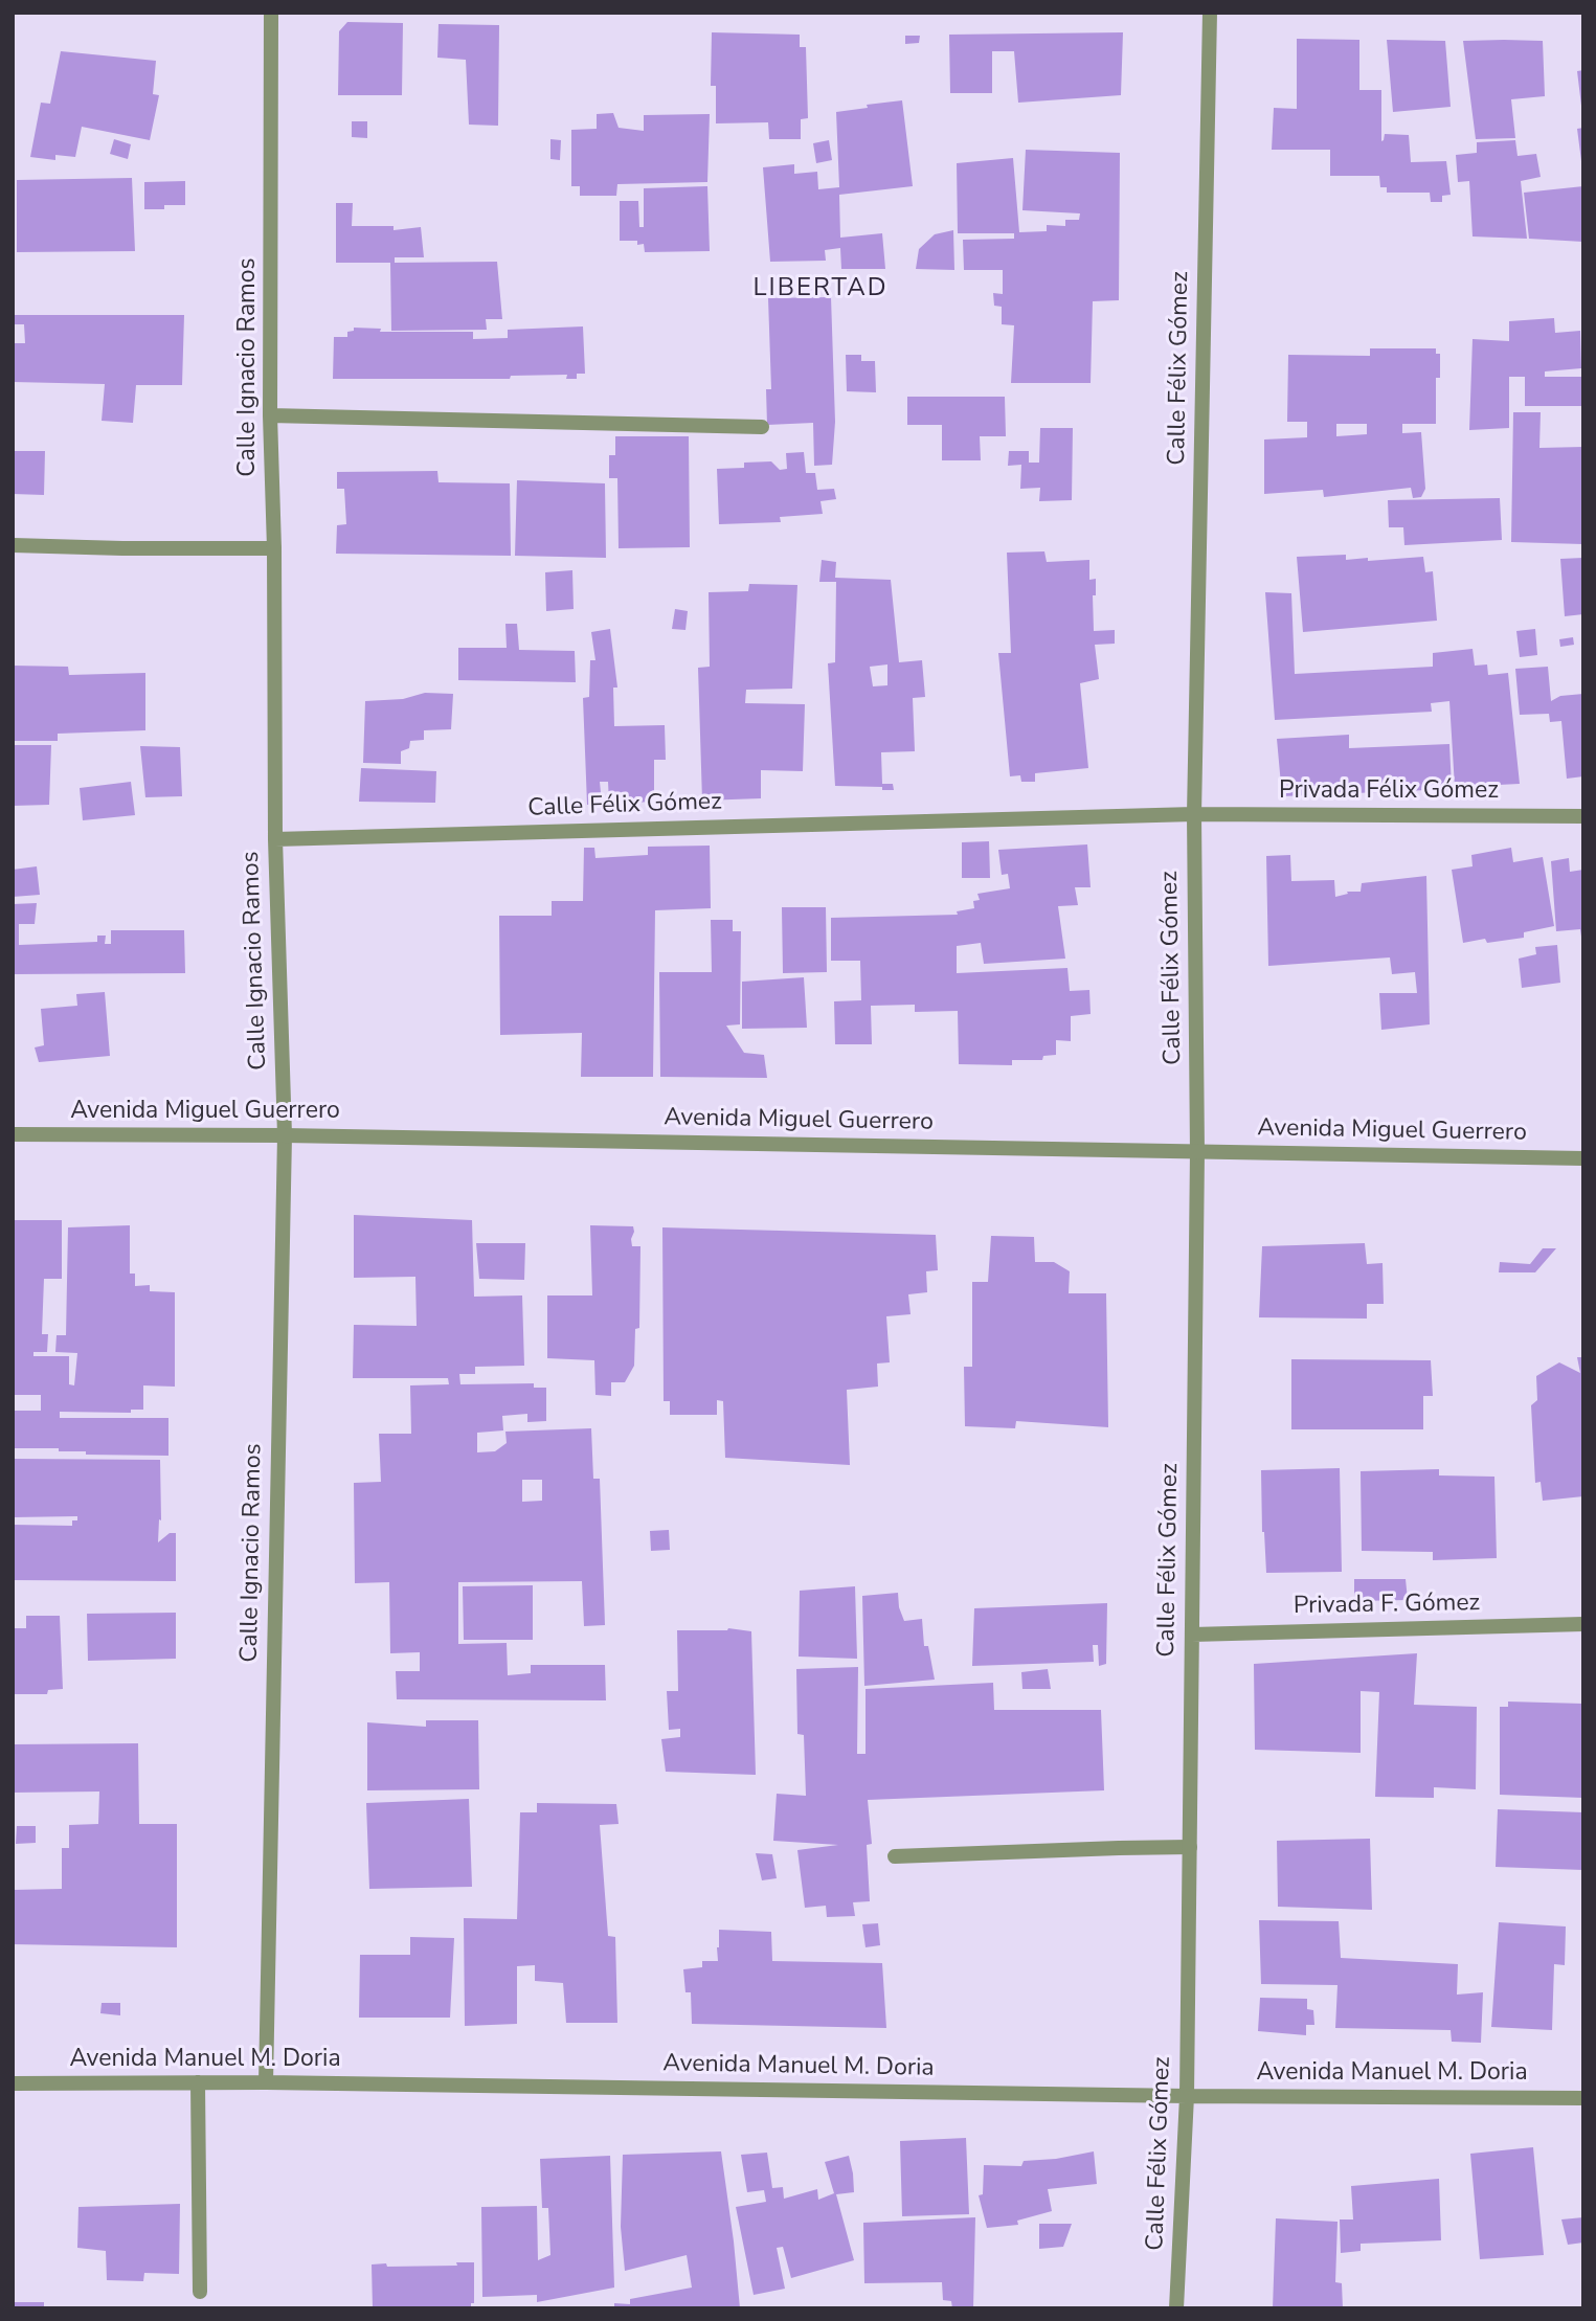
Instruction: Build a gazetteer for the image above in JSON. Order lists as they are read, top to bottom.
{
  "streets": {
    "street": [
      "Calle Ignacio Ramos",
      "Calle Félix Gómez",
      "Privada Félix Gómez",
      "Avenida Miguel Guerrero",
      "Privada F. Gómez",
      "Avenida Manuel M. Doria"
    ]
  },
  "crossings": [
    ["Calle Ignacio Ramos", "Calle Félix Gómez"],
    ["Calle Ignacio Ramos", "Avenida Miguel Guerrero"],
    ["Calle Ignacio Ramos", "Avenida Manuel M. Doria"],
    ["Calle Félix Gómez", "Privada Félix Gómez"],
    ["Calle Félix Gómez", "Avenida Miguel Guerrero"],
    ["Calle Félix Gómez", "Privada F. Gómez"],
    ["Calle Félix Gómez", "Avenida Manuel M. Doria"]
  ],
  "districts": ["LIBERTAD"]
}
